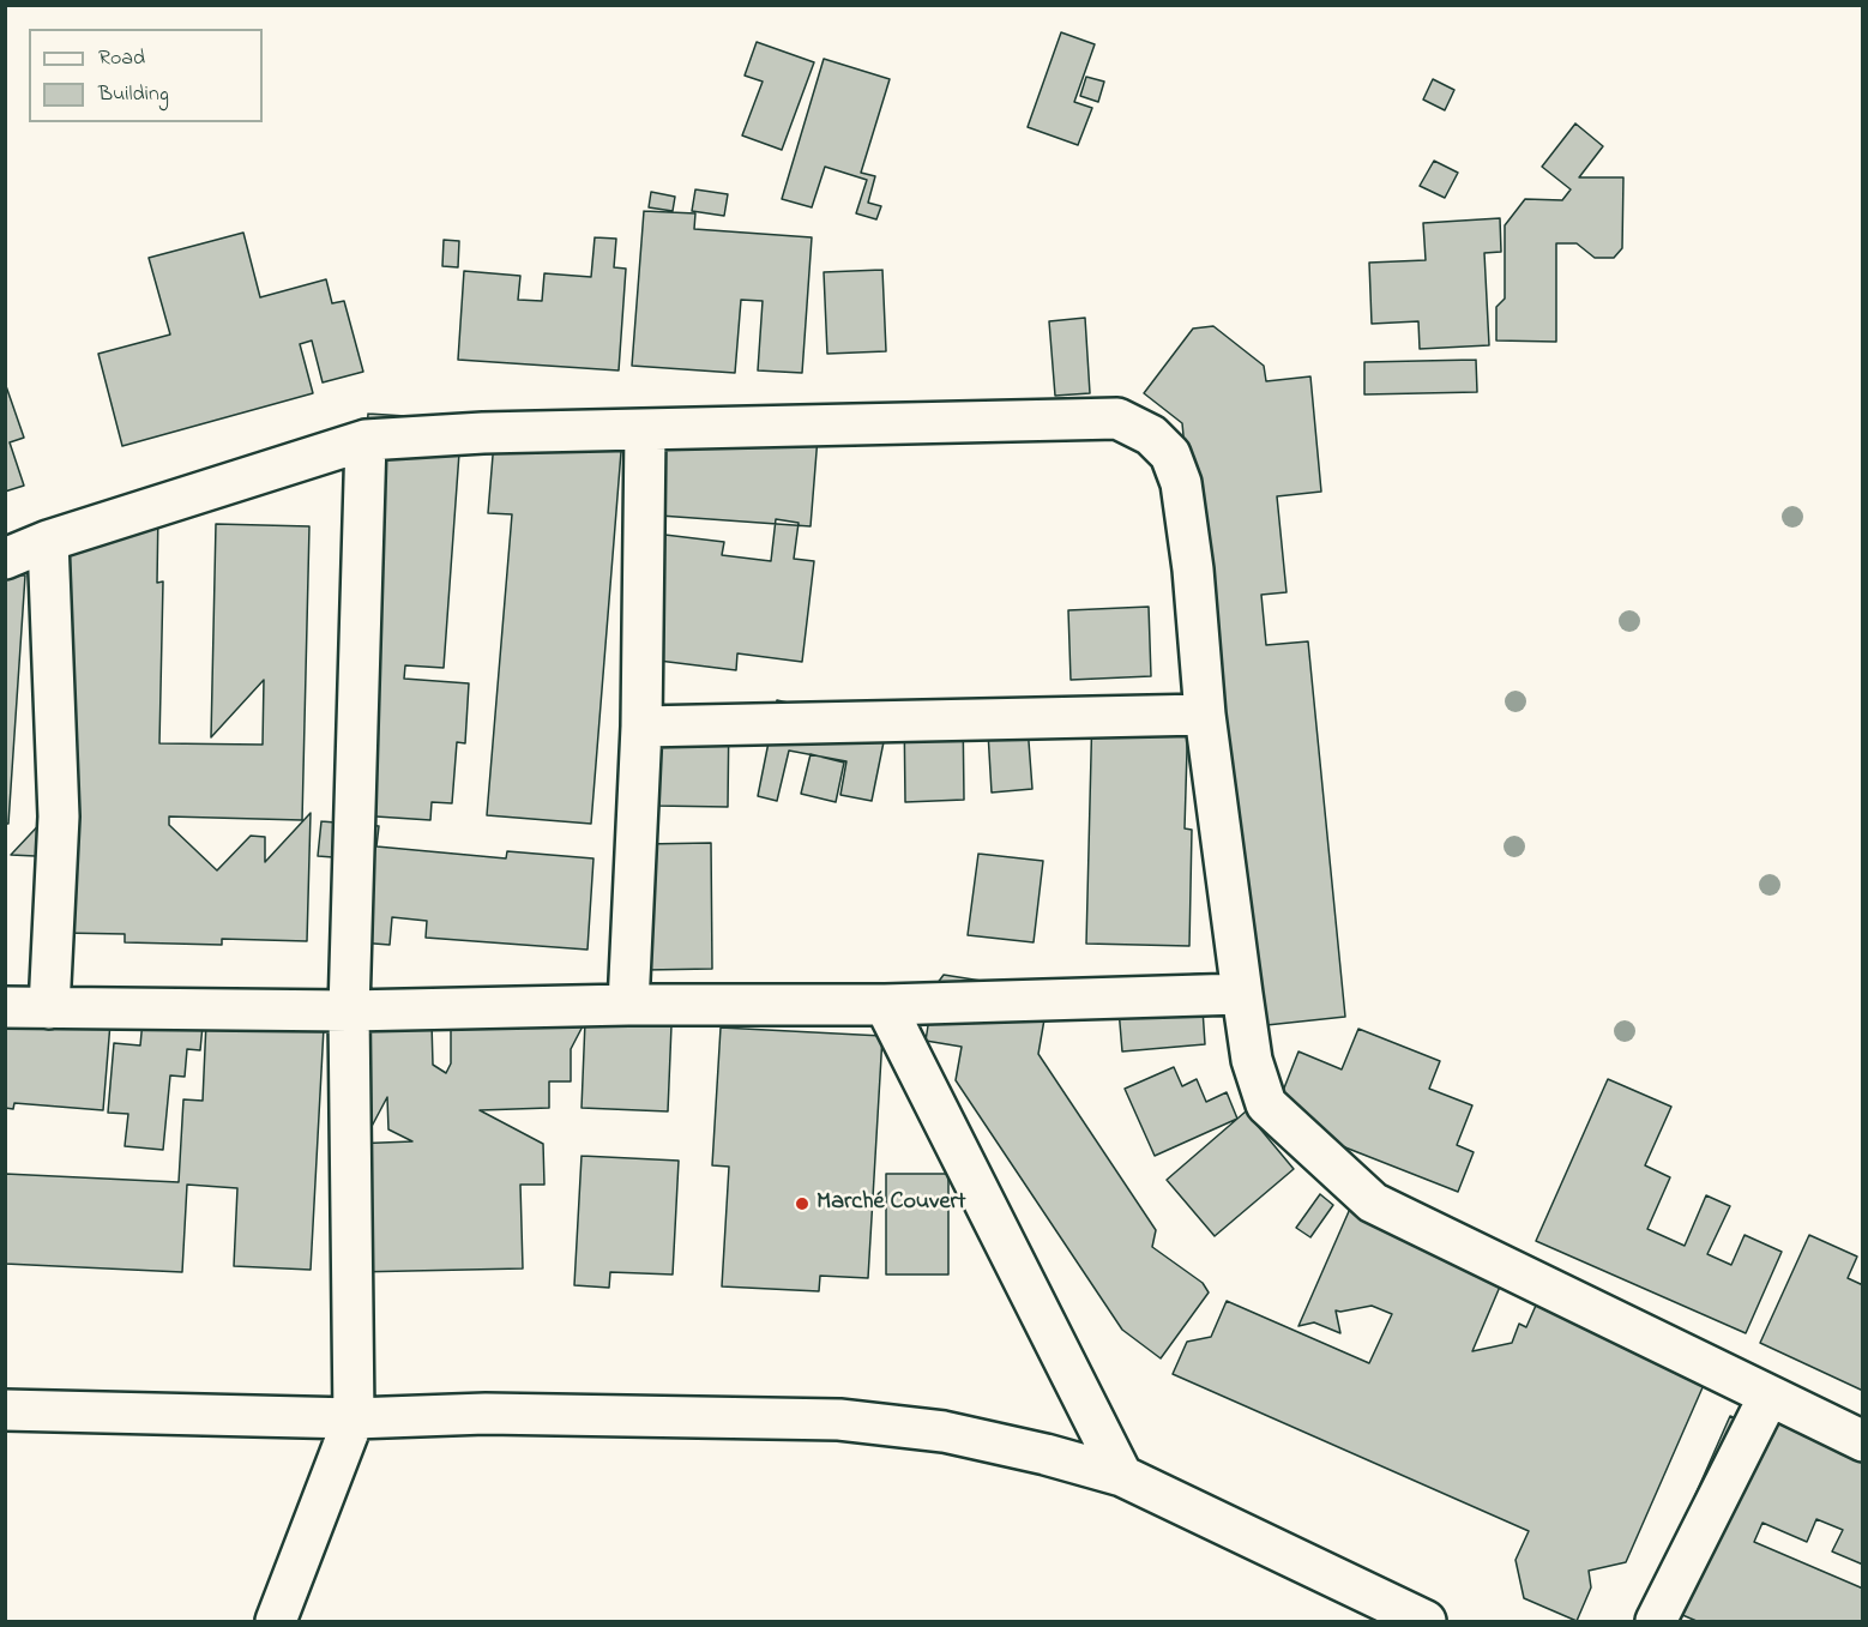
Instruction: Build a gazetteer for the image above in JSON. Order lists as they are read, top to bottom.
{
  "places": ["Marché Couvert"],
  "legend": ["Road", "Building"]
}
